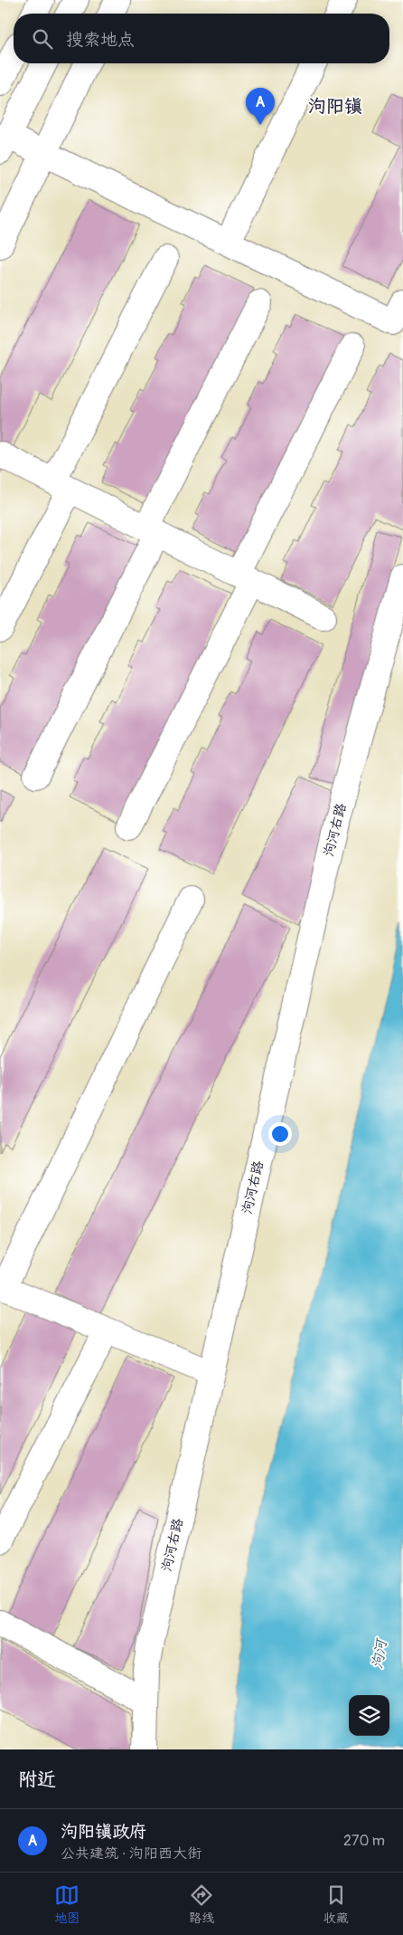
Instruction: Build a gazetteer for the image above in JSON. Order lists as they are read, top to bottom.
{
  "streets": {
    "main road": ["泃河右路"]
  },
  "districts": ["泃阳镇"],
  "water": ["泃河"],
  "page": {
    "search": "搜索地点",
    "pins": "A",
    "heading": "附近",
    "list": [
      {
        "mark": "A",
        "name": "泃阳镇政府",
        "note": "公共建筑 · 泃阳西大街",
        "value": "270 m"
      }
    ],
    "nav": ["地图", "路线", "收藏"]
  }
}
